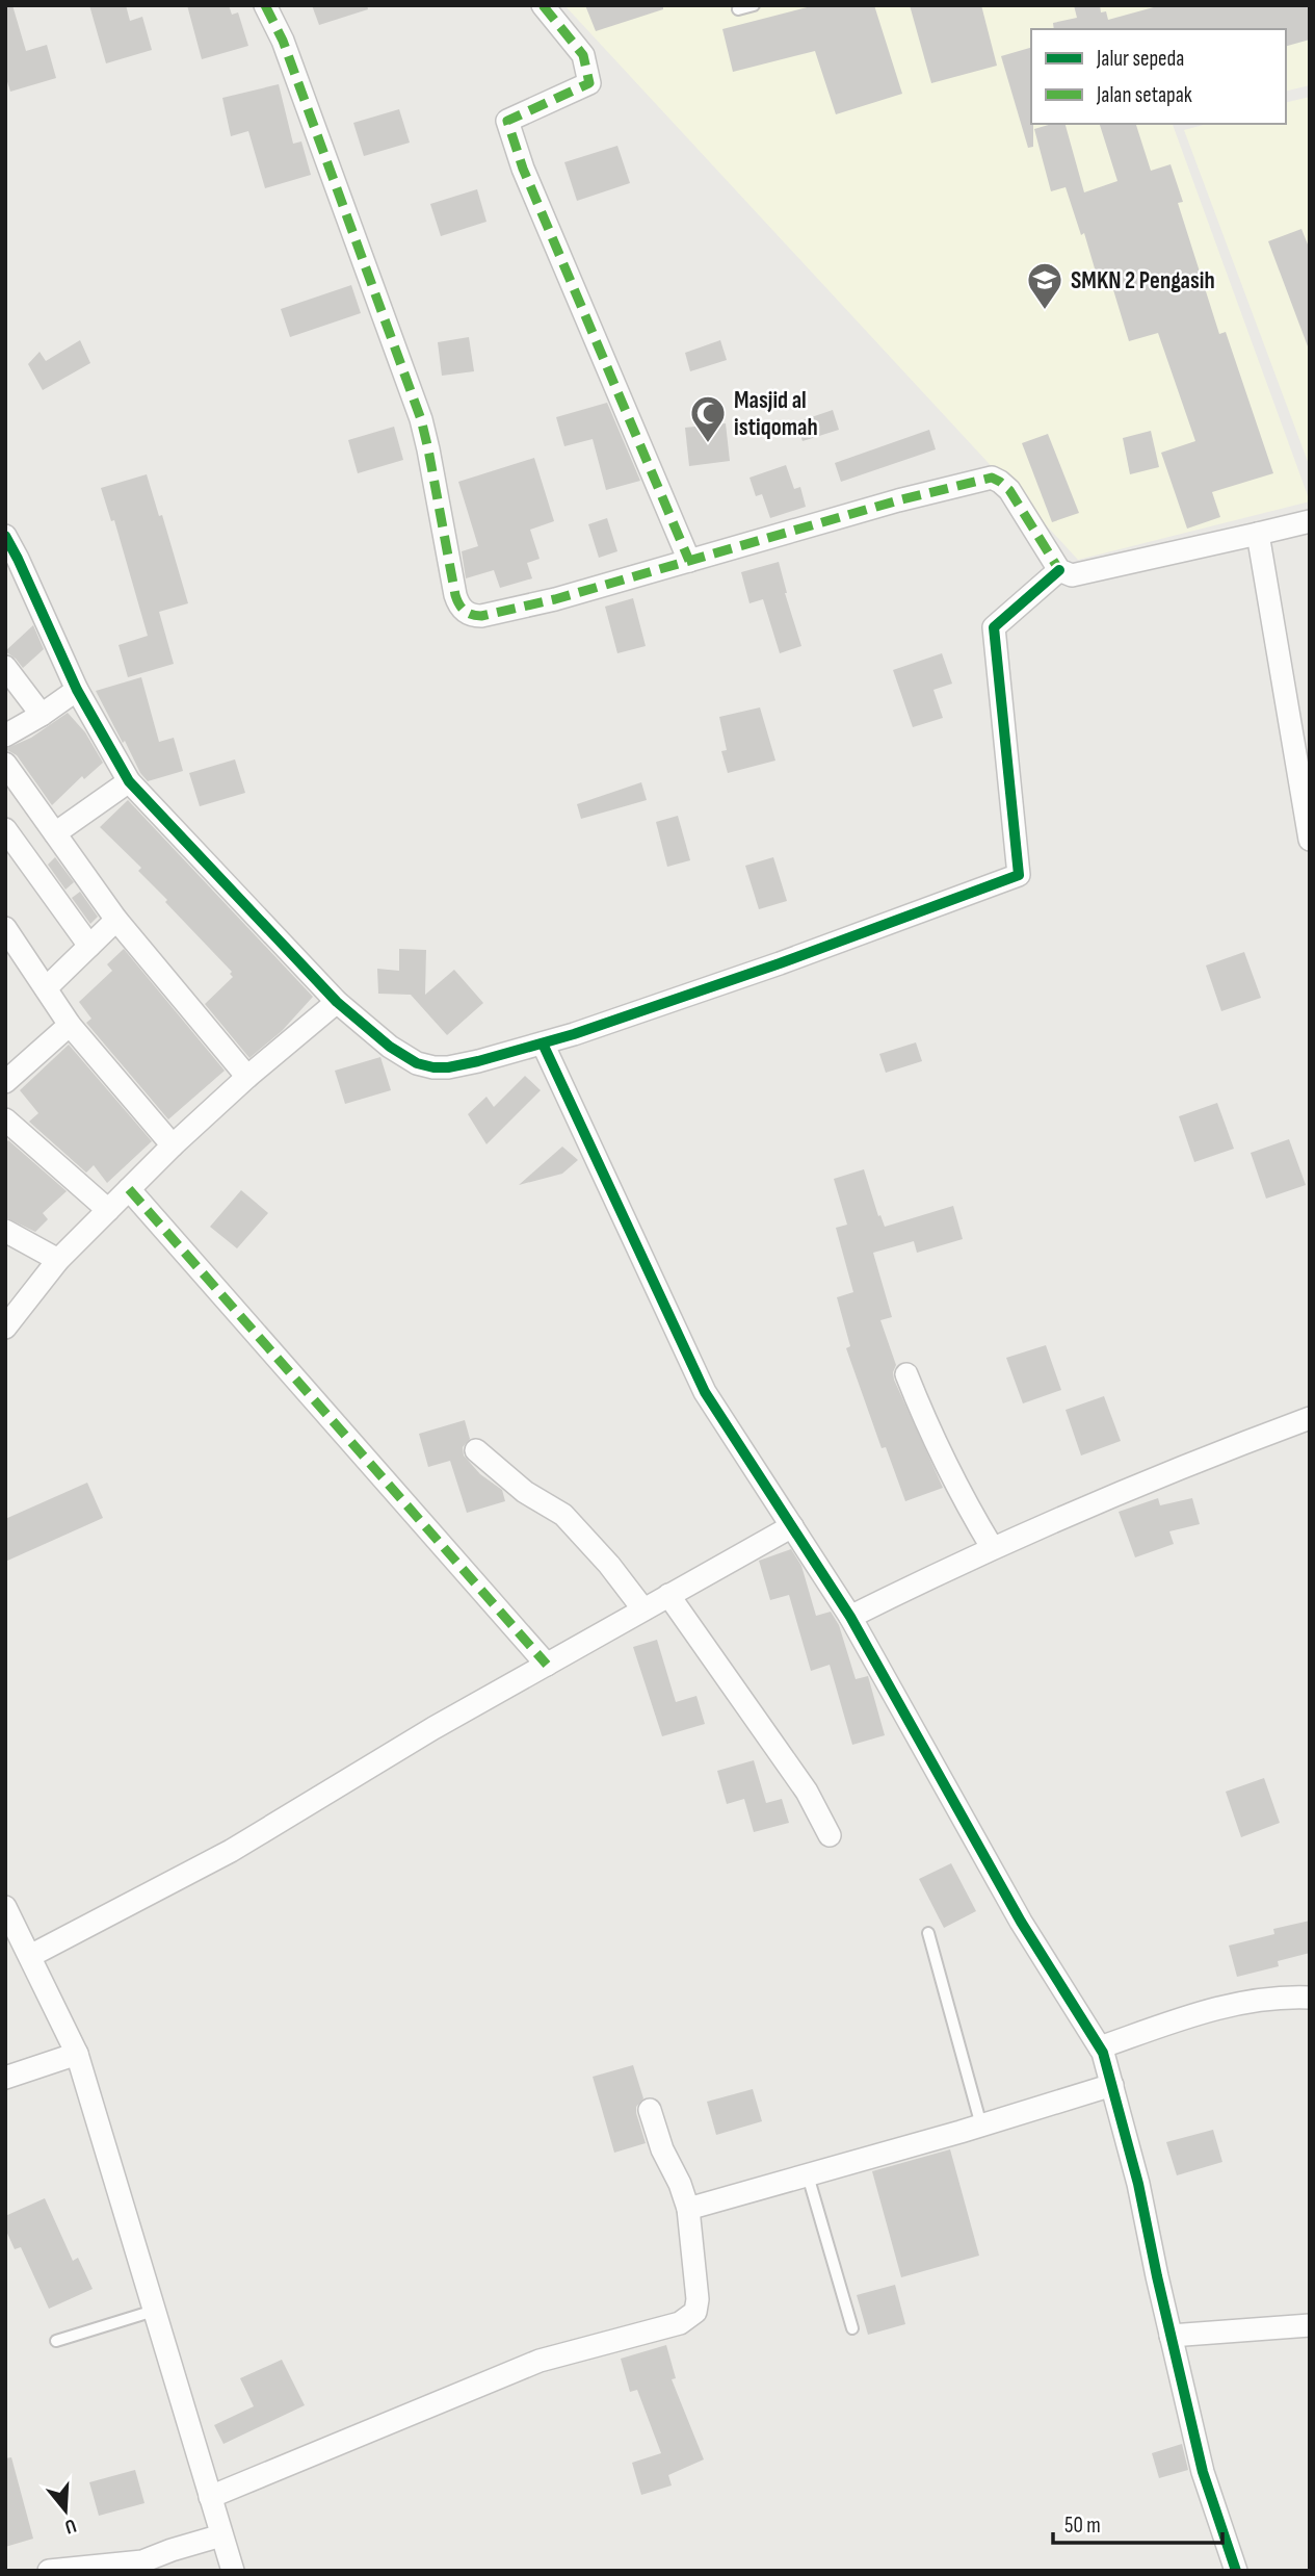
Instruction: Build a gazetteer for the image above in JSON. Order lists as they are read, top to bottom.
{
  "places": {
    "school or university": ["SMKN 2 Pengasih"],
    "mosque": ["Masjid al istiqomah"]
  },
  "legend": ["Jalur sepeda", "Jalan setapak"],
  "scale_bar": "50 m",
  "north": "bottom"
}
